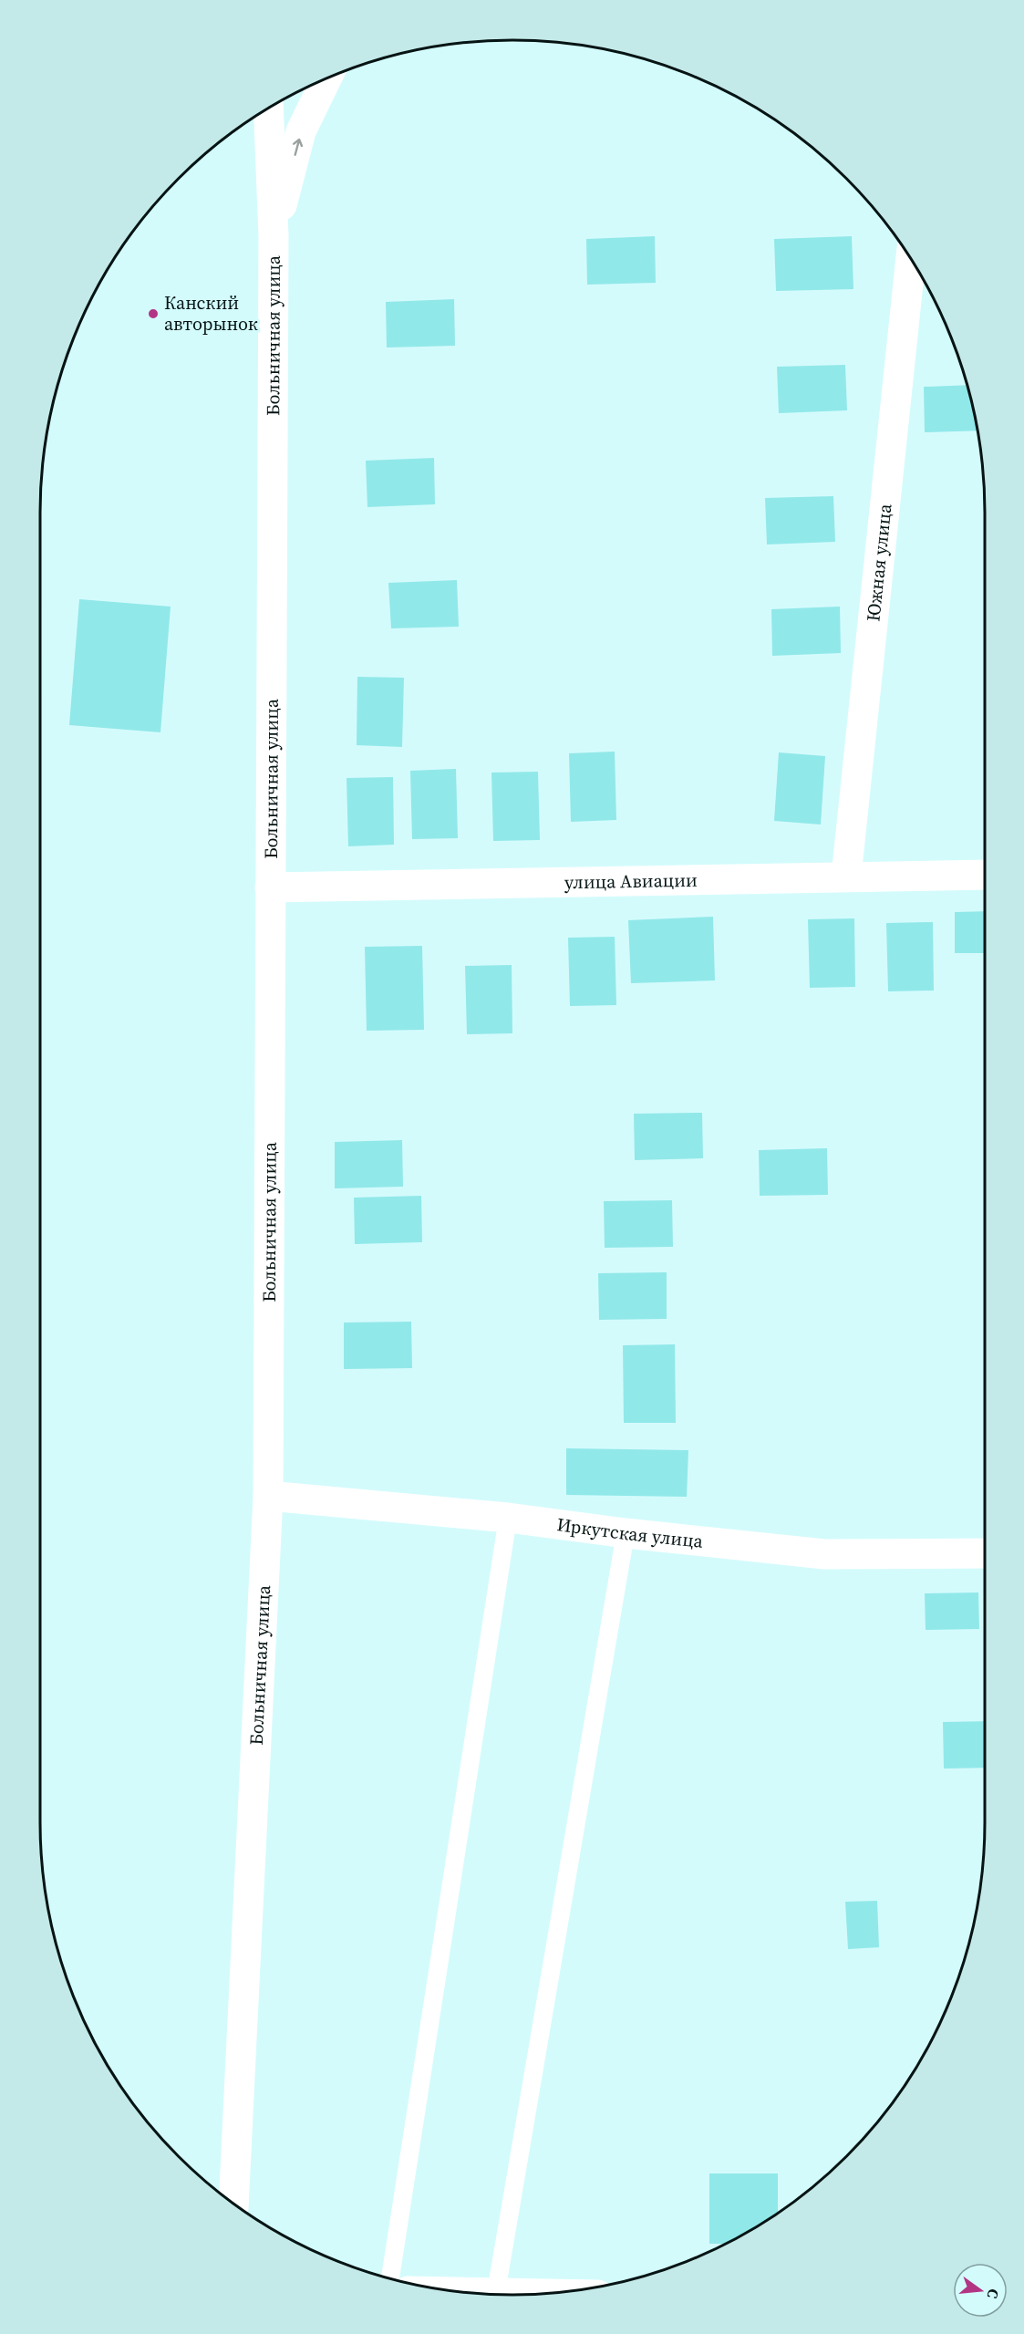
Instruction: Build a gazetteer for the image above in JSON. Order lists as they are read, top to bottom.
{
  "streets": {
    "street": [
      "Больничная улица",
      "Южная улица",
      "улица Авиации",
      "Иркутская улица"
    ]
  },
  "crossings": [
    ["Больничная улица", "улица Авиации"],
    ["Больничная улица", "Иркутская улица"],
    ["Южная улица", "улица Авиации"]
  ],
  "places": ["Канский авторынок"],
  "north": "right"
}
